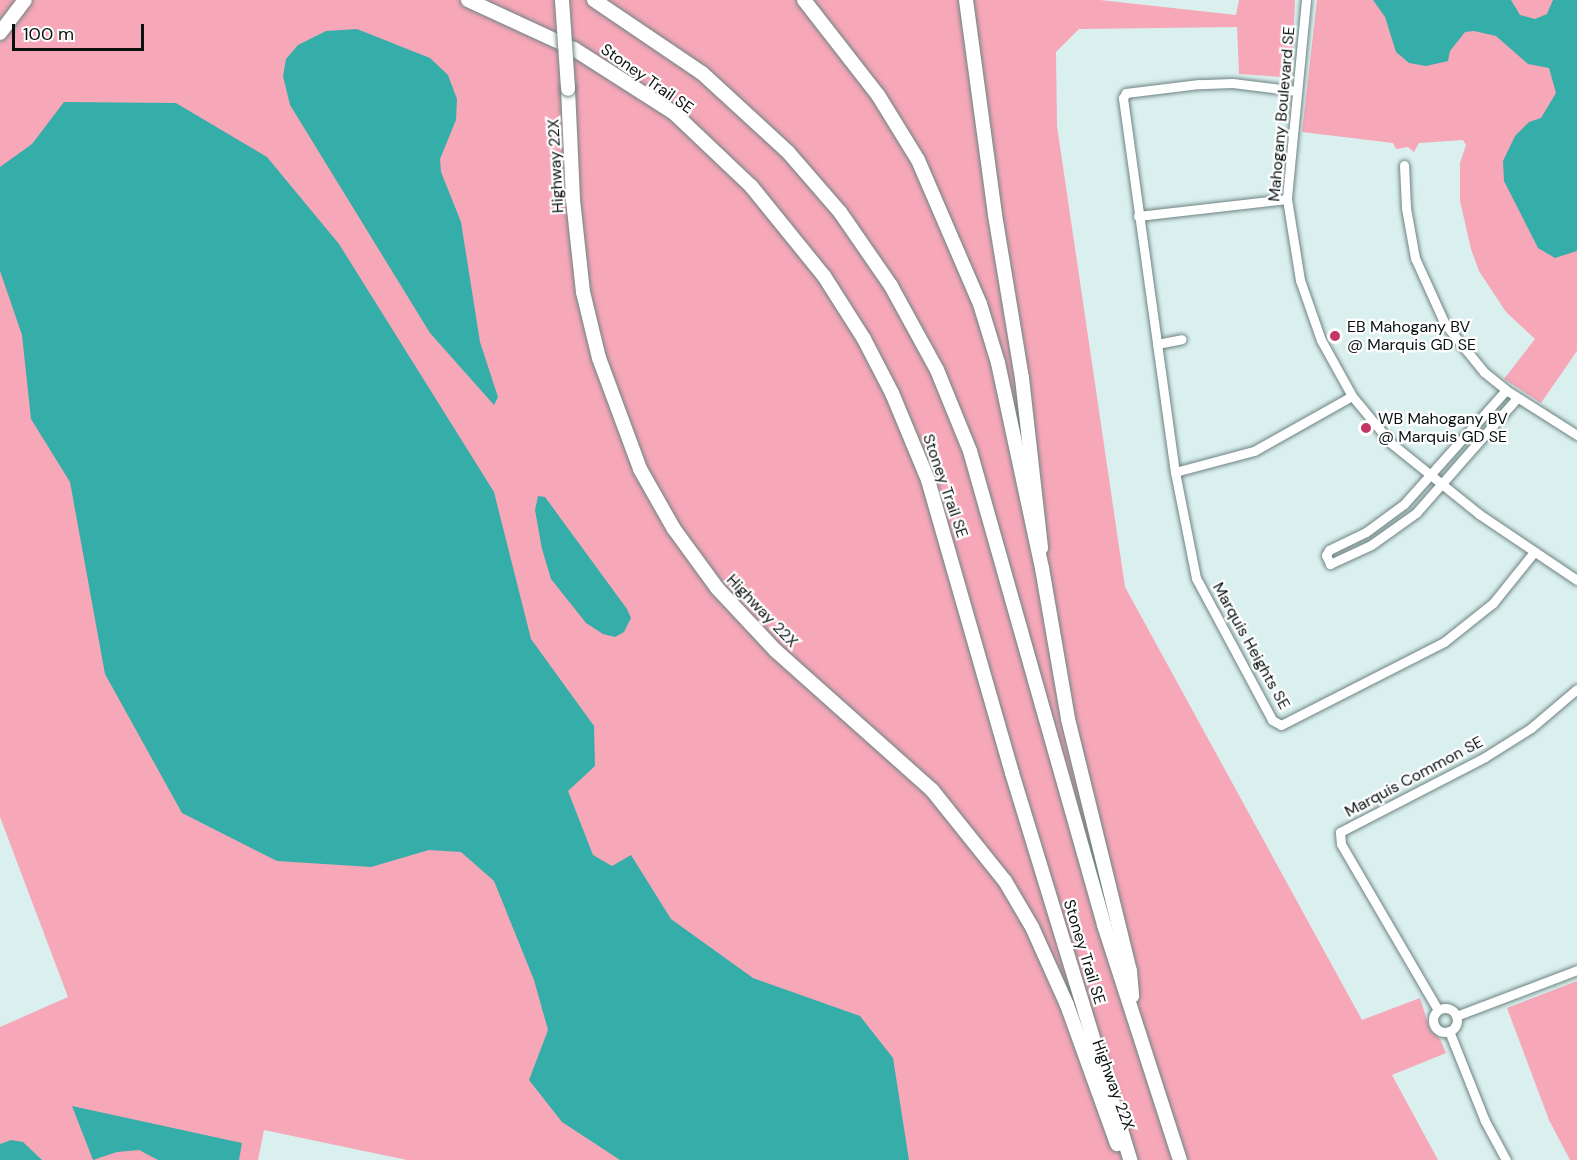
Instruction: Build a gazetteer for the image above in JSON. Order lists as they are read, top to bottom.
{
  "streets": {
    "highway": ["Stoney Trail SE", "Highway 22X"],
    "street": ["Mahogany Boulevard SE", "Marquis Heights SE", "Marquis Common SE"]
  },
  "crossings": [
    ["Stoney Trail SE", "Highway 22X"],
    ["Mahogany Boulevard SE", "Marquis Heights SE"]
  ],
  "places": ["EB Mahogany BV @ Marquis GD SE", "WB Mahogany BV @ Marquis GD SE"],
  "scale_bar": "100 m"
}
